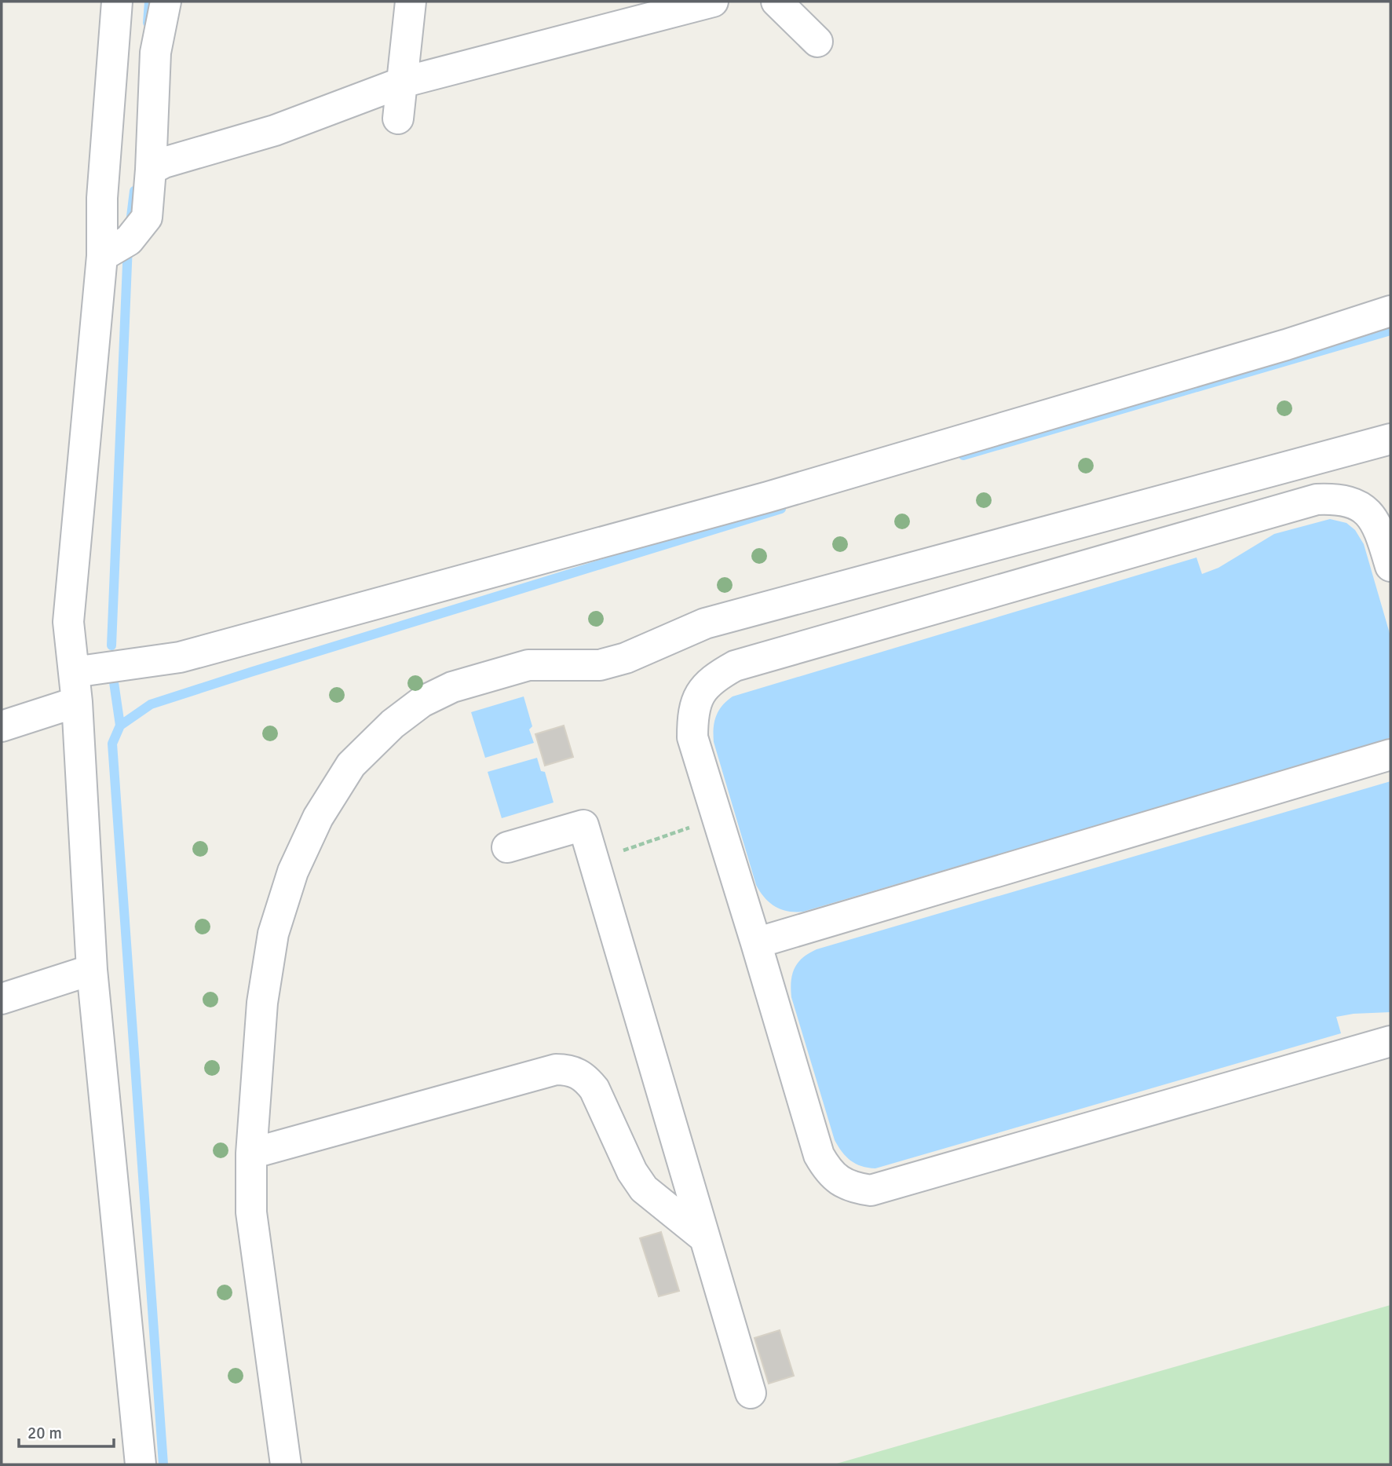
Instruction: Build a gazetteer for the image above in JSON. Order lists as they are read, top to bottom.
{
  "scale_bar": "20 m"
}
